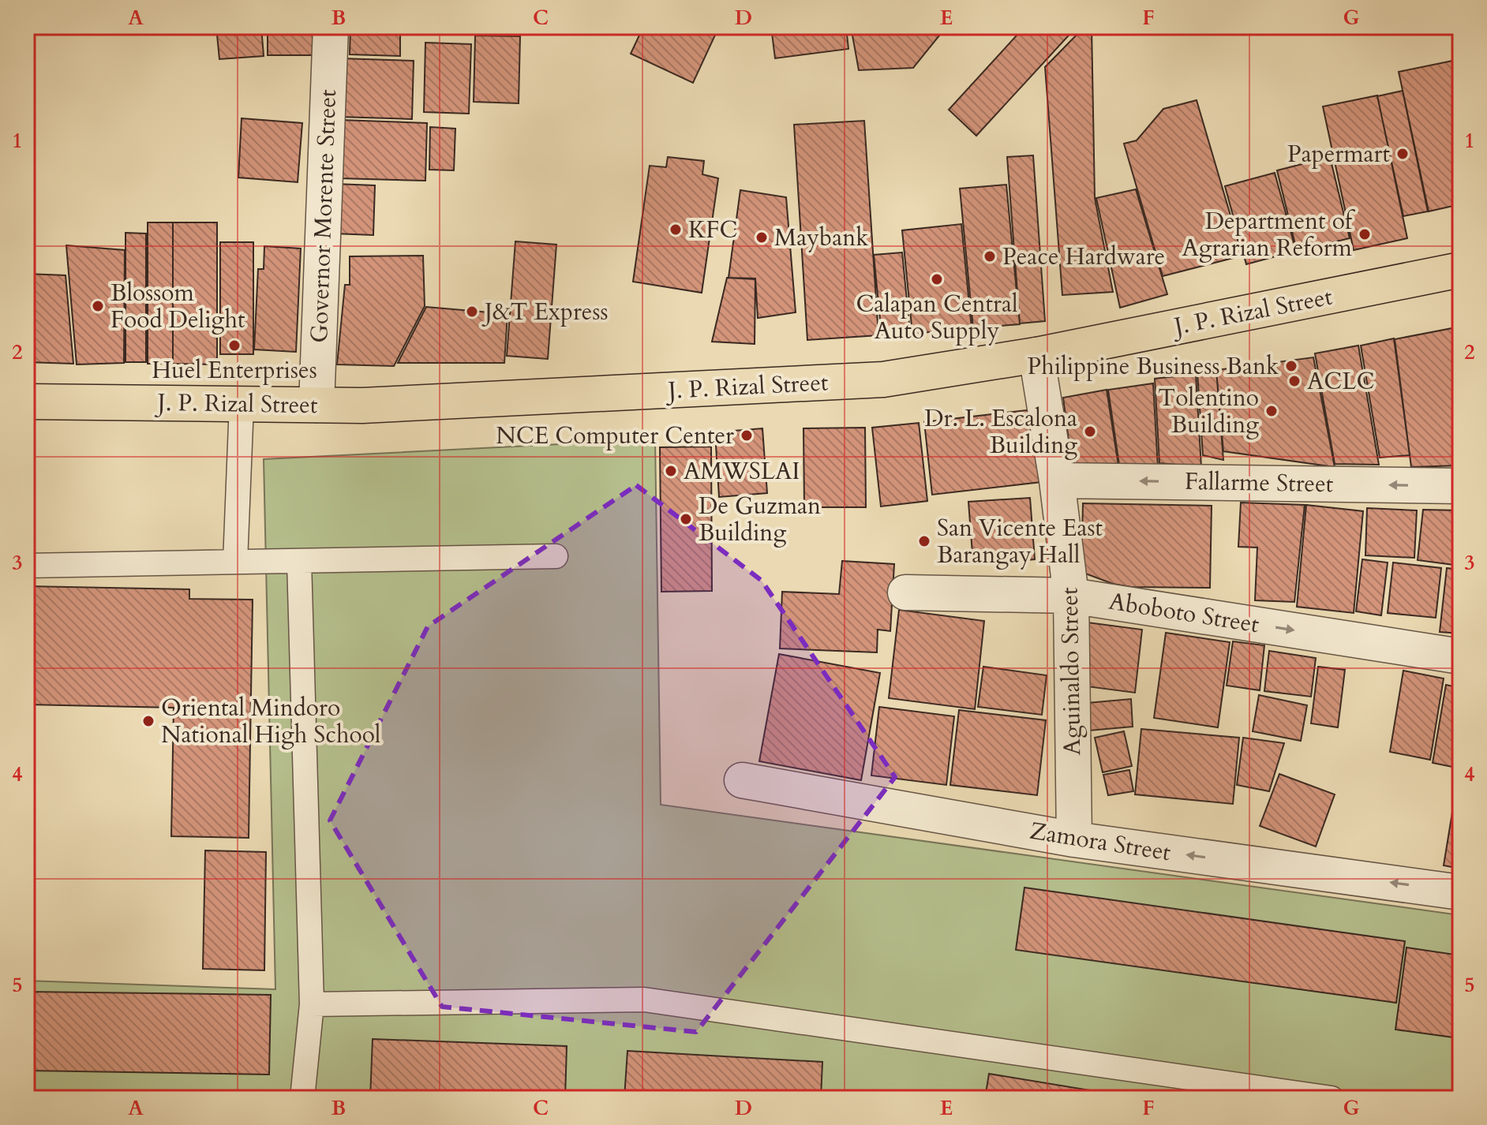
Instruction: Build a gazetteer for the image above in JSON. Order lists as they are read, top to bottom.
{
  "streets": {
    "highway": ["J. P. Rizal Street"],
    "street": [
      "Governor Morente Street",
      "Fallarme Street",
      "Aboboto Street",
      "Aguinaldo Street",
      "Zamora Street"
    ]
  },
  "crossings": [
    ["Governor Morente Street", "J. P. Rizal Street"],
    ["J. P. Rizal Street", "Aguinaldo Street"],
    ["Fallarme Street", "Aguinaldo Street"],
    ["Aboboto Street", "Aguinaldo Street"],
    ["Aguinaldo Street", "Zamora Street"]
  ],
  "one_way": ["Fallarme Street", "Aboboto Street", "Zamora Street"],
  "places": [
    "Papermart",
    "KFC",
    "Department of Agrarian Reform",
    "Maybank",
    "Peace Hardware",
    "Calapan Central Auto Supply",
    "Blossom Food Delight",
    "J&T Express",
    "Huel Enterprises",
    "Philippine Business Bank",
    "ACLC",
    "Tolentino Building",
    "Dr. L. Escalona Building",
    "NCE Computer Center",
    "AMWSLAI",
    "De Guzman Building",
    "San Vicente East Barangay Hall",
    "Oriental Mindoro National High School"
  ],
  "grid": {
    "columns": [
      "A",
      "B",
      "C",
      "D",
      "E",
      "F",
      "G"
    ],
    "rows": [
      "1",
      "2",
      "3",
      "4",
      "5"
    ]
  }
}
